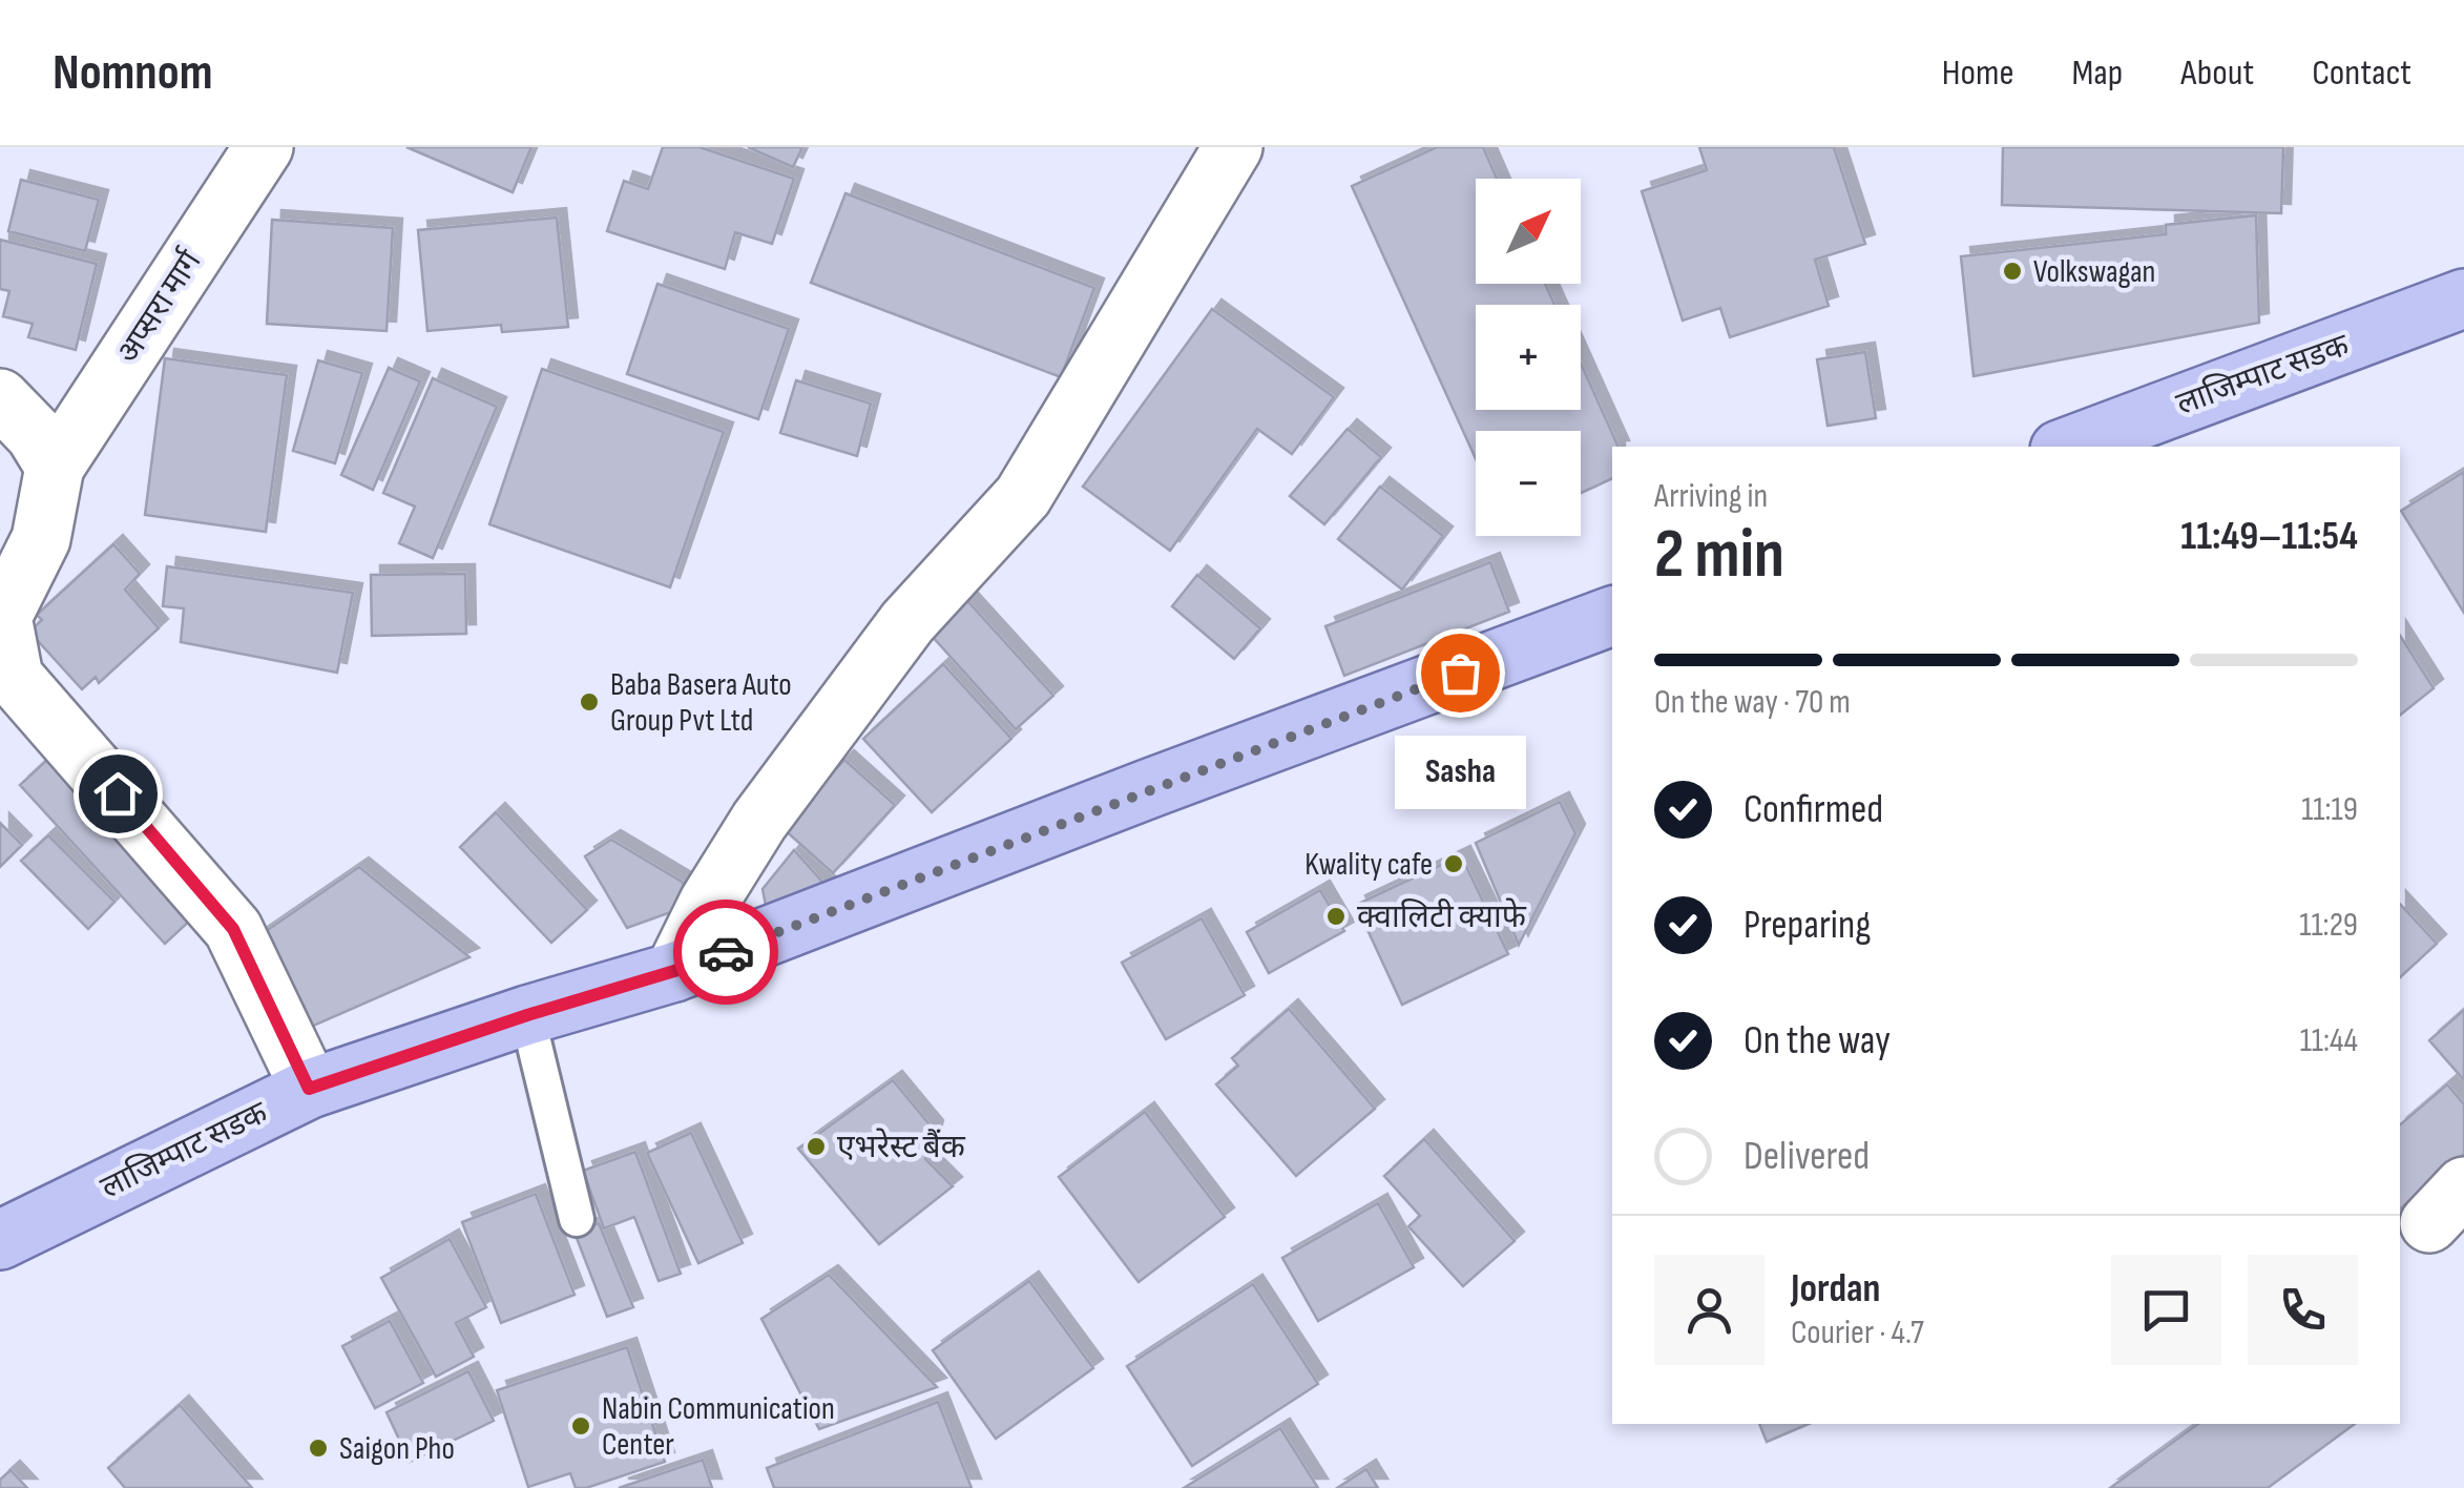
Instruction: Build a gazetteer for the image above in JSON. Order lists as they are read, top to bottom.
{
  "streets": {
    "main road": ["लाजिम्पाट सडक"],
    "street": ["अप्सरा मार्ग"]
  },
  "places": [
    "Volkswagan",
    "Sasha",
    "Baba Basera Auto Group Pvt Ltd",
    "Kwality cafe",
    "क्वालिटी क्याफे",
    "एभरेस्ट बैंक",
    "Nabin Communication Center",
    "Saigon Pho"
  ],
  "north": "top right",
  "page": {
    "header": "Nomnom",
    "nav": [
      "Home",
      "Map",
      "About",
      "Contact"
    ],
    "map_buttons": ["+", "−"],
    "heading": ["2 min", "Arriving in", "11:49–11:54"],
    "panel": ["Jordan", "Courier · 4.7"],
    "bar": "On the way · 70 m",
    "bubble": "Sasha",
    "list": [
      ["Confirmed", "11:19"],
      ["Preparing", "11:29"],
      ["On the way", "11:44"],
      "Delivered"
    ]
  }
}
